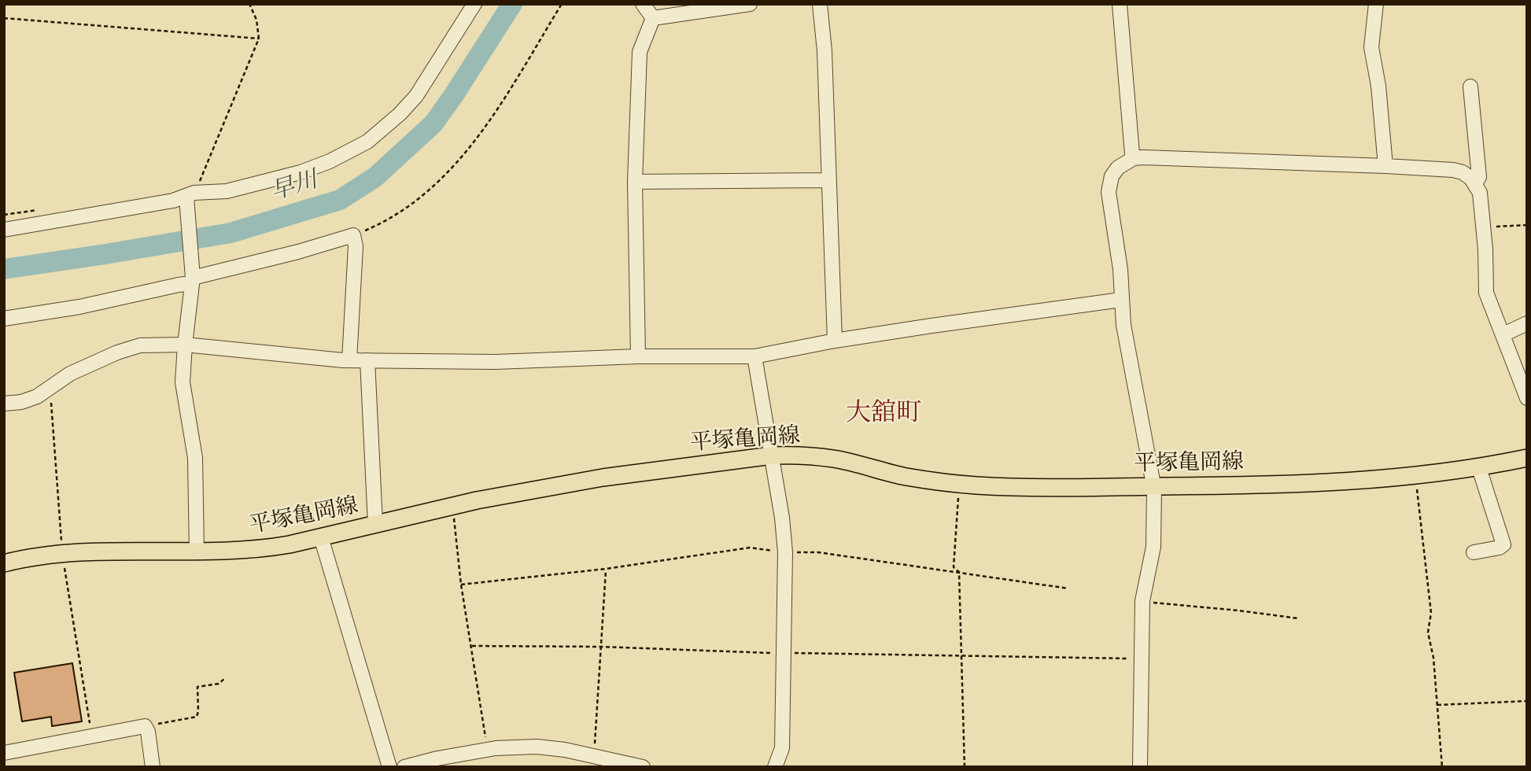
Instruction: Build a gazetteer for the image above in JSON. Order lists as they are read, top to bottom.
{
  "streets": {
    "main road": ["平塚亀岡線"]
  },
  "districts": ["大舘町"],
  "water": ["早川"]
}
